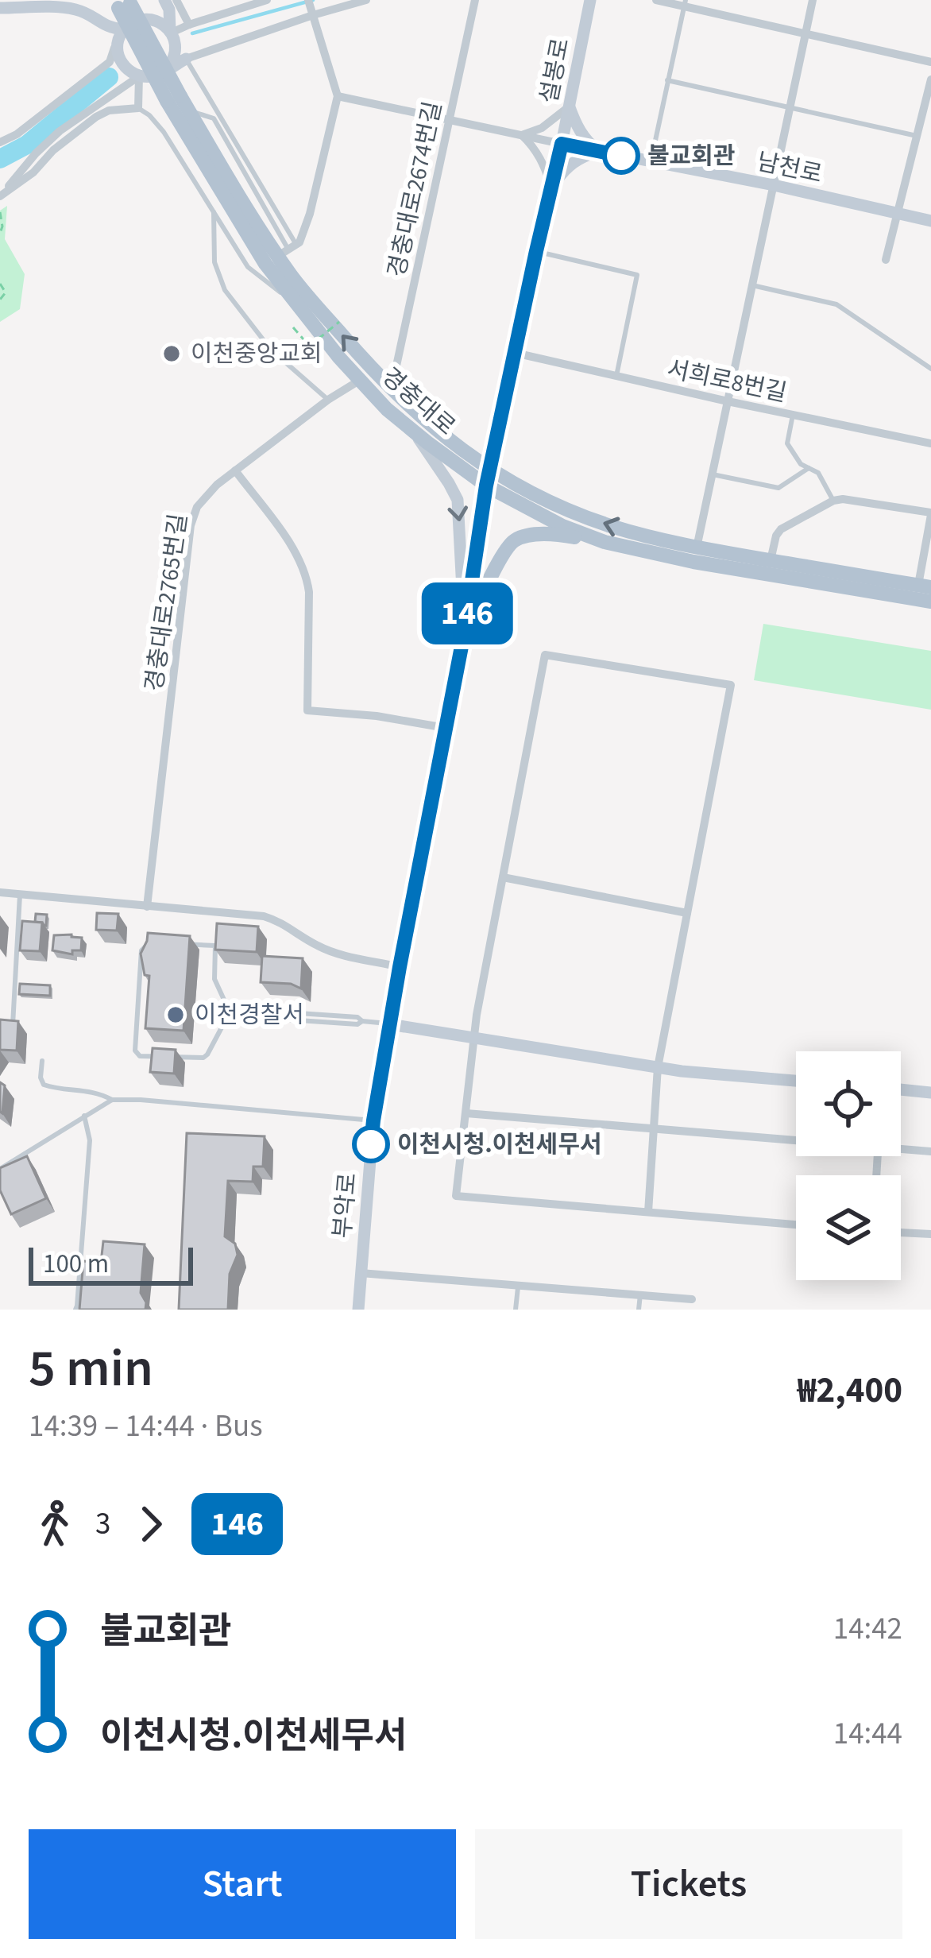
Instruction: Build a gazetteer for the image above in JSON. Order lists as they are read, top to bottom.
{
  "streets": {
    "main road": ["경충대로"],
    "street": [
      "설봉로",
      "남천로",
      "경충대로2674번길",
      "서희로8번길",
      "경충대로2765번길",
      "부악로"
    ]
  },
  "crossings": [
    ["설봉로", "남천로"],
    ["설봉로", "서희로8번길"],
    ["설봉로", "경충대로"],
    ["설봉로", "부악로"],
    ["경충대로2674번길", "경충대로"],
    ["경충대로", "경충대로2765번길"],
    ["경충대로", "부악로"]
  ],
  "places": [
    "불교회관",
    "이천중앙교회",
    "이천경찰서",
    "이천시청.이천세무서"
  ],
  "lines": ["bus line 146"],
  "scale_bar": "100 m",
  "page": {
    "on_map": "146",
    "scale": "100 m",
    "heading": ["5 min", "14:39 – 14:44 · Bus", "₩2,400"],
    "legs": ["3", "146"],
    "list": [
      {
        "name": "불교회관",
        "value": "14:42"
      },
      {
        "name": "이천시청.이천세무서",
        "value": "14:44"
      }
    ],
    "buttons": ["Start", "Tickets"]
  }
}
